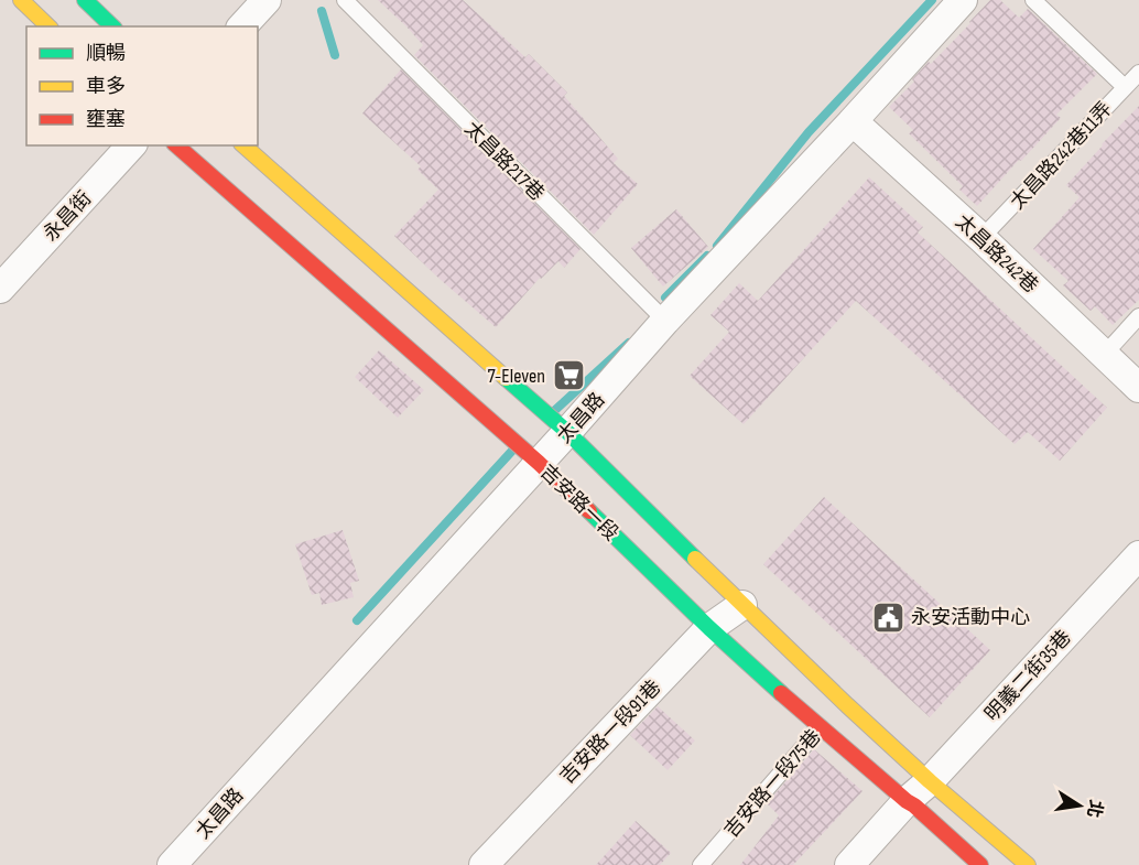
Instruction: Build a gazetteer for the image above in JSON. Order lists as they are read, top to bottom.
{
  "streets": {
    "street": [
      "永昌街",
      "太昌路242巷",
      "太昌路",
      "吉安路一段",
      "明義二街35巷",
      "吉安路一段91巷"
    ],
    "lane": ["太昌路242巷11弄", "太昌路217巷", "吉安路一段75巷"]
  },
  "crossings": [
    ["太昌路242巷11弄", "太昌路242巷"],
    ["太昌路217巷", "太昌路"],
    ["太昌路242巷", "太昌路"],
    ["太昌路", "吉安路一段"],
    ["吉安路一段", "明義二街35巷"],
    ["吉安路一段", "吉安路一段91巷"],
    ["吉安路一段", "吉安路一段75巷"]
  ],
  "places": {
    "supermarket": ["7-Eleven"],
    "public building": ["永安活動中心"]
  },
  "legend": ["順暢", "車多", "壅塞"],
  "north": "right"
}
